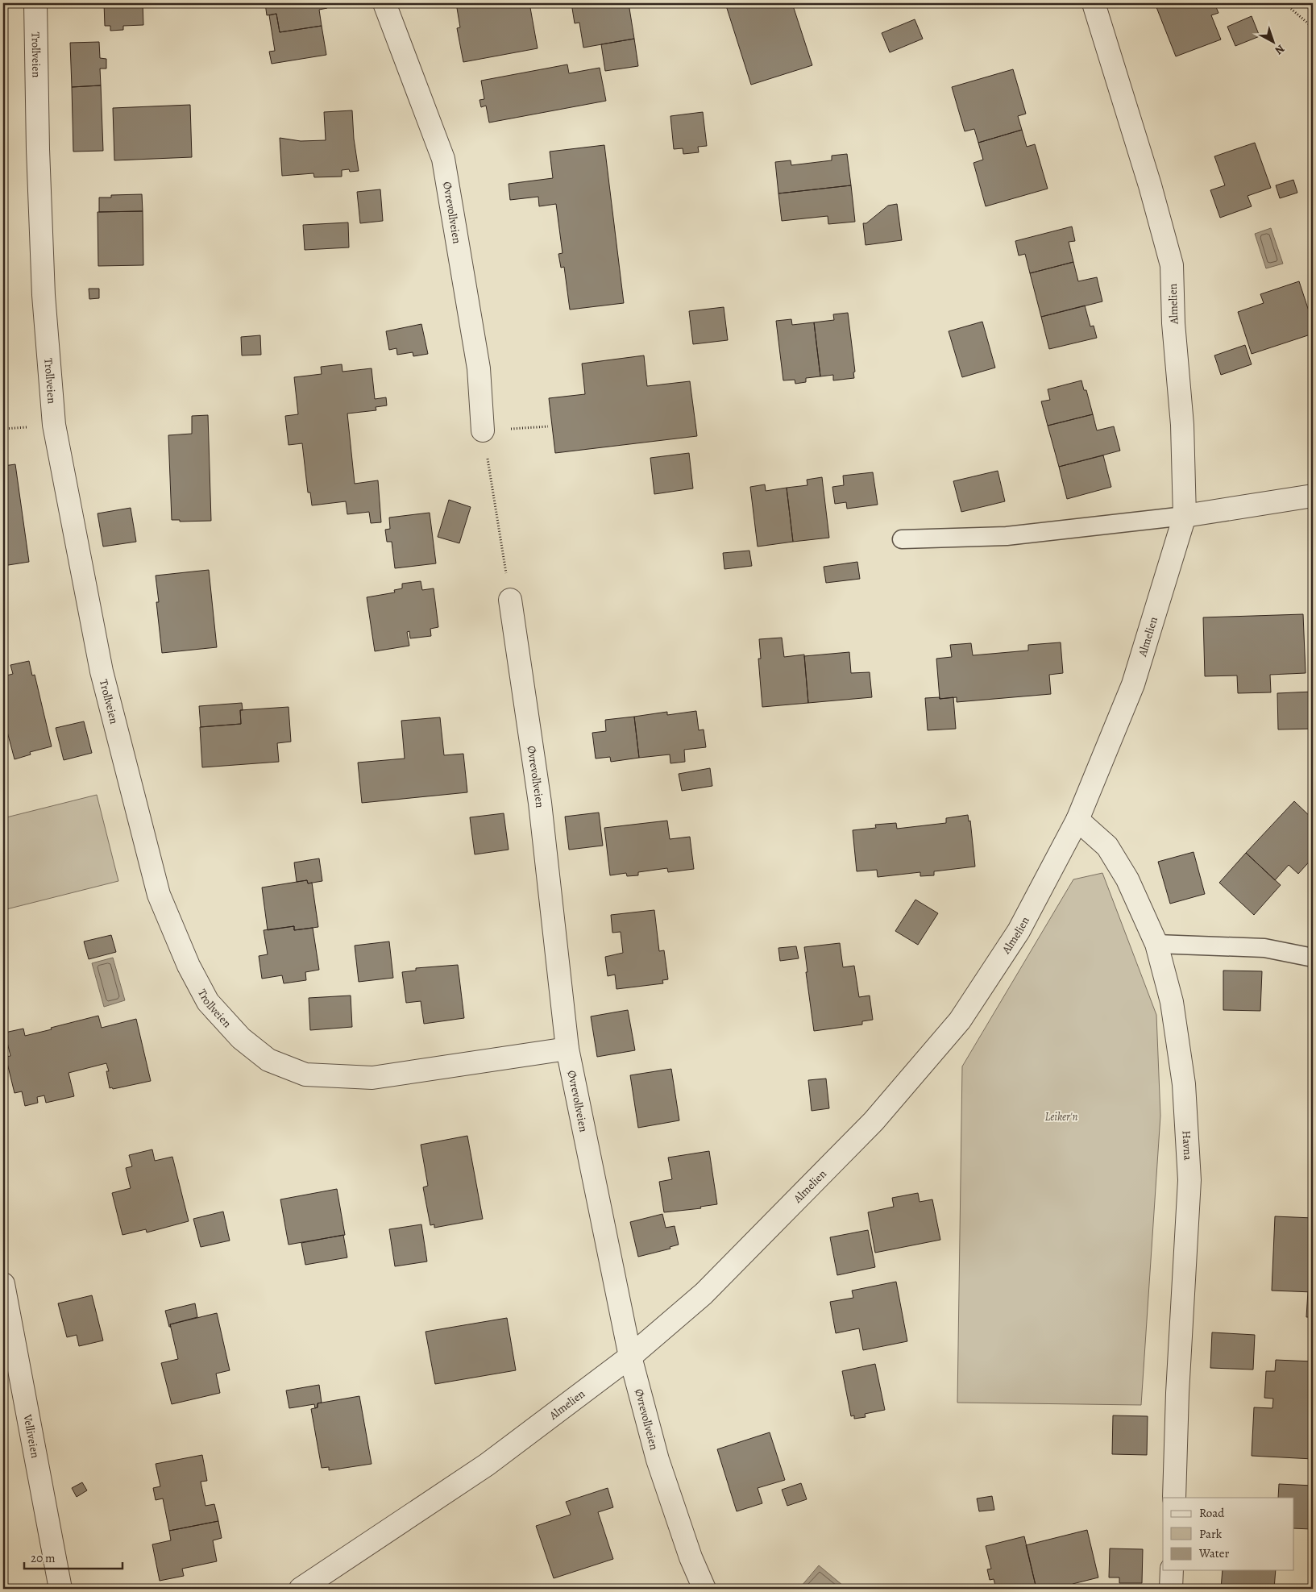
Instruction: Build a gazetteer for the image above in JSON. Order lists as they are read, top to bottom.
{
  "streets": {
    "street": [
      "Trollveien",
      "Øvrevollveien",
      "Almelien",
      "Havna",
      "Velliveien"
    ]
  },
  "crossings": [
    ["Trollveien", "Øvrevollveien"],
    ["Øvrevollveien", "Almelien"],
    ["Almelien", "Havna"]
  ],
  "parks": ["Leiker'n"],
  "legend": ["Road", "Park", "Water"],
  "scale_bar": "20 m",
  "north": "bottom right"
}
